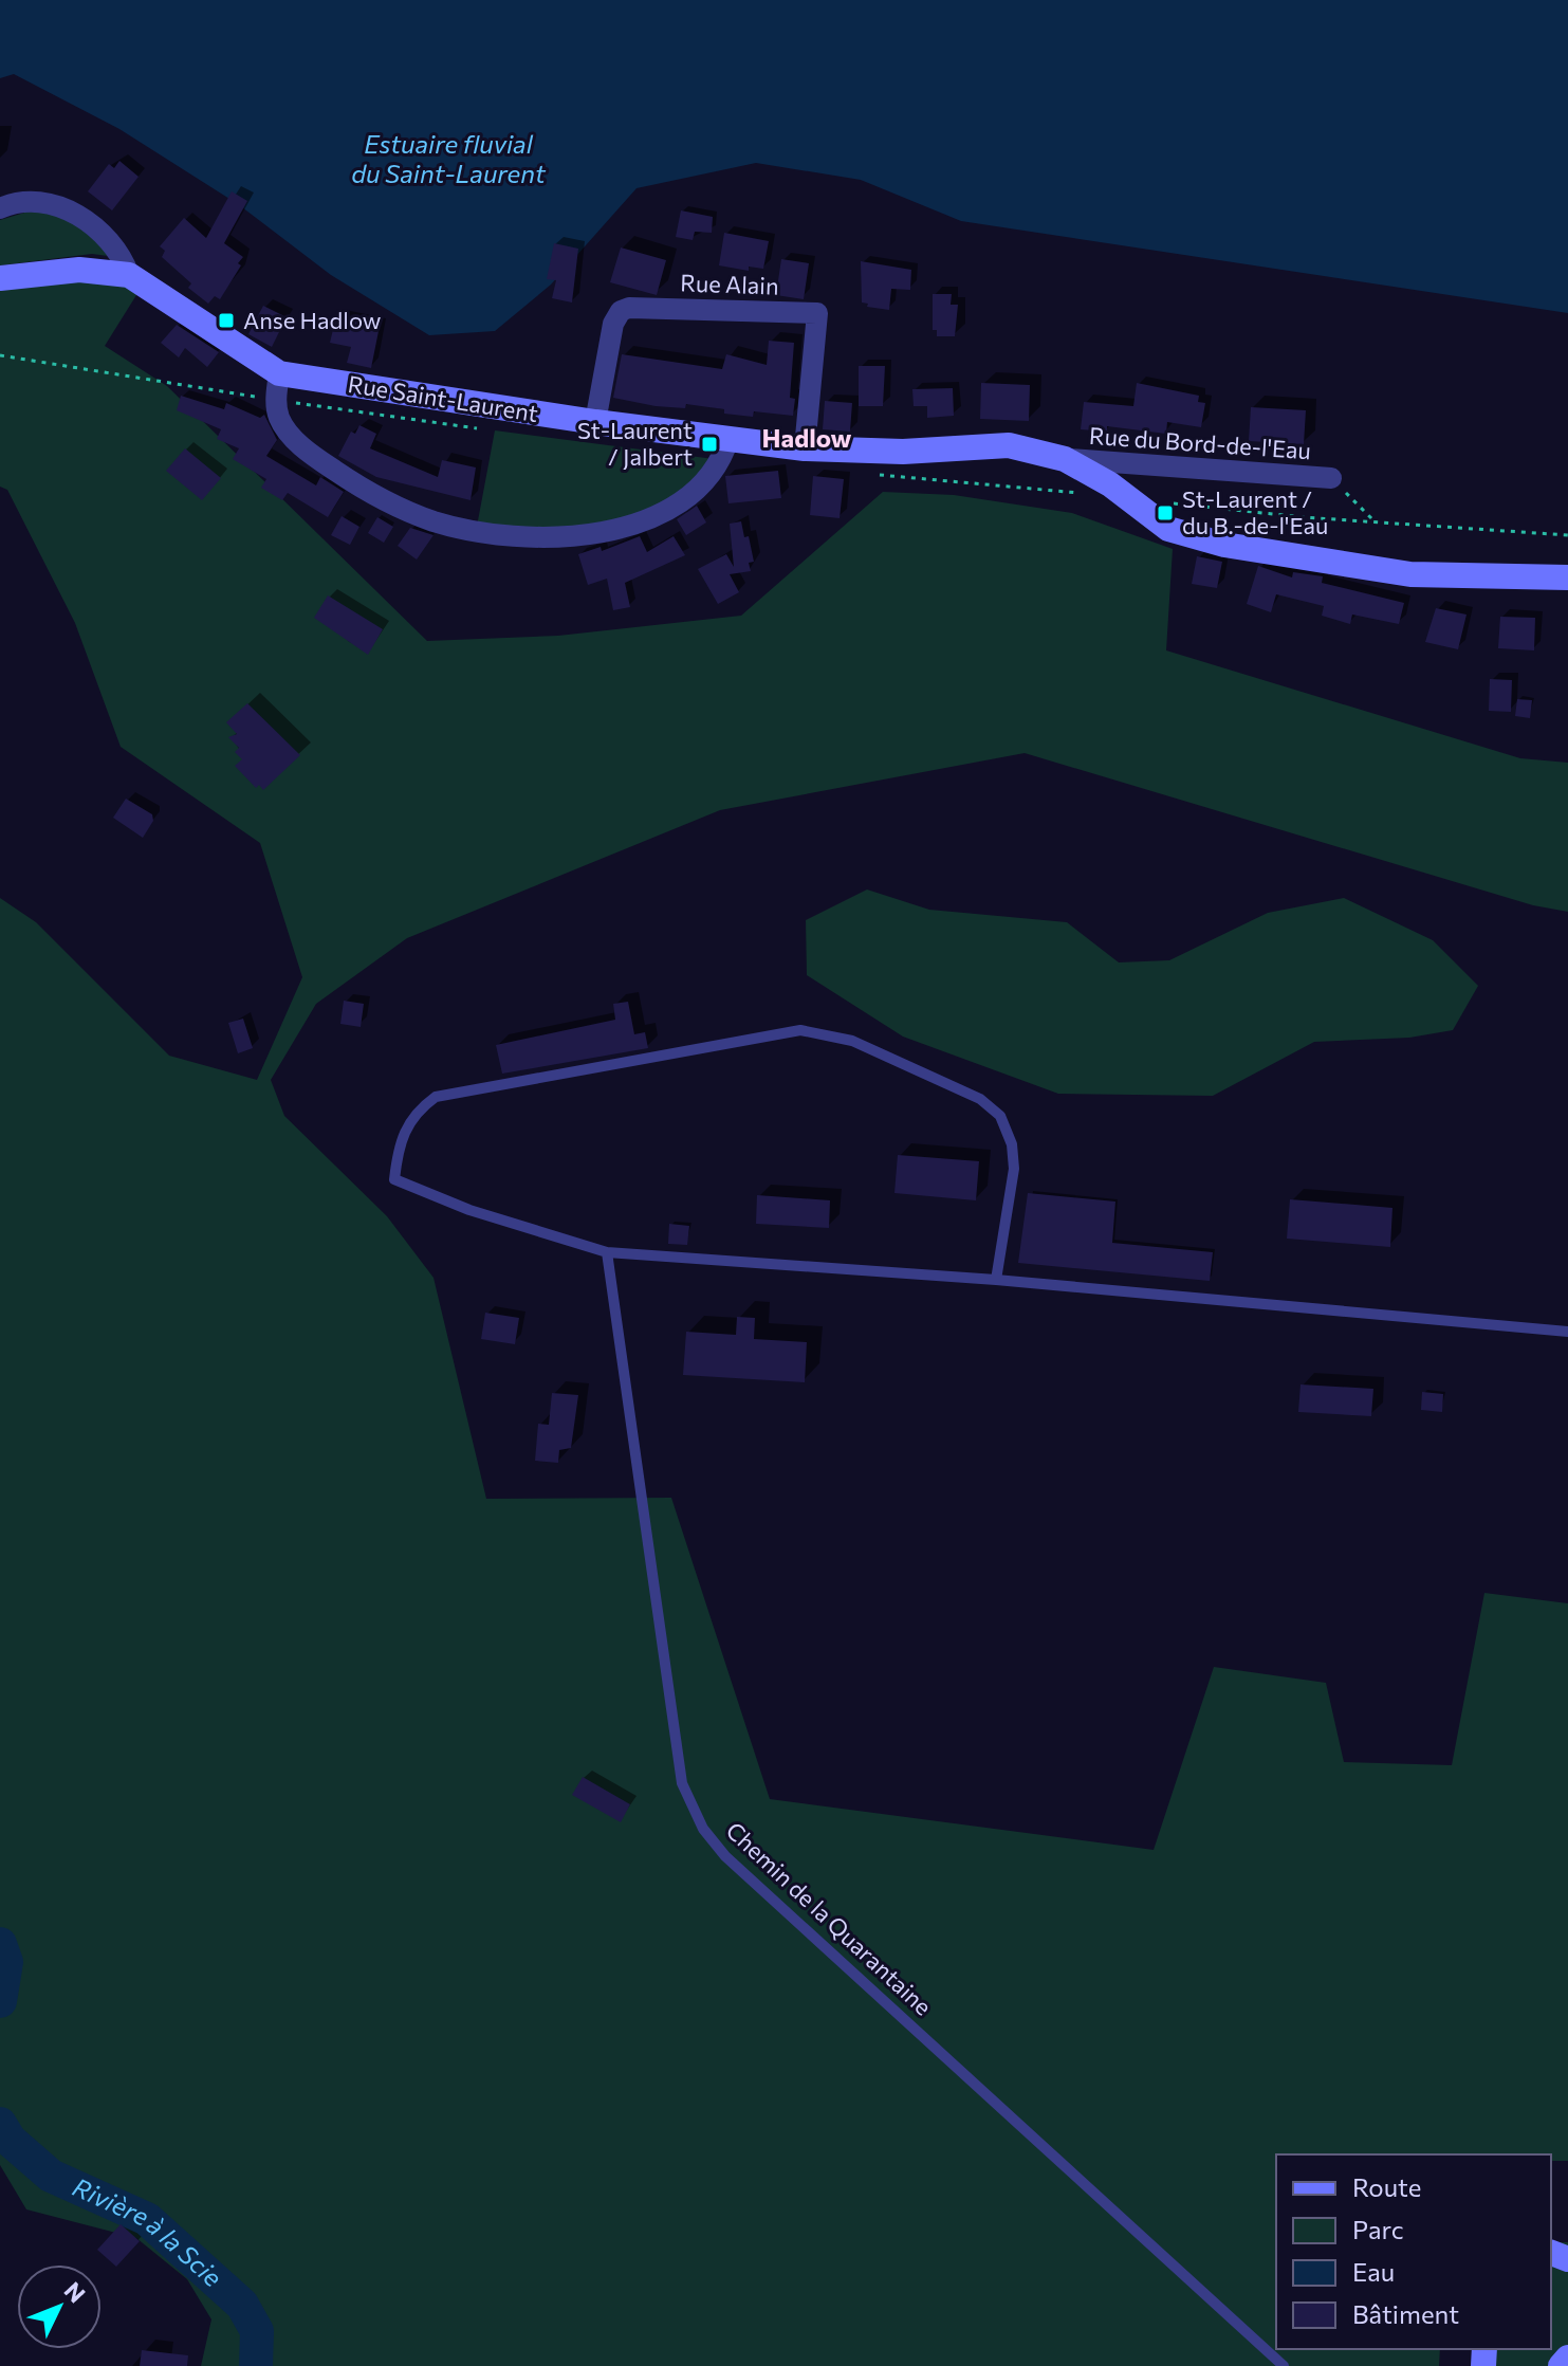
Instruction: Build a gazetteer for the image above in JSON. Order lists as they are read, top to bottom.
{
  "streets": {
    "street": ["Rue Alain", "Rue Saint-Laurent", "Rue du Bord-de-l'Eau"],
    "lane": ["Chemin de la Quarantaine"]
  },
  "crossings": [
    ["Rue Alain", "Rue Saint-Laurent"],
    ["Rue Saint-Laurent", "Rue du Bord-de-l'Eau"]
  ],
  "districts": ["Hadlow"],
  "water": ["Estuaire fluvial du Saint-Laurent", "Rivière à la Scie"],
  "places": {
    "transit": ["Anse Hadlow", "St-Laurent / Jalbert", "St-Laurent / du B.-de-l'Eau"]
  },
  "legend": [
    "Route",
    "Parc",
    "Eau",
    "Bâtiment"
  ],
  "north": "top right"
}
